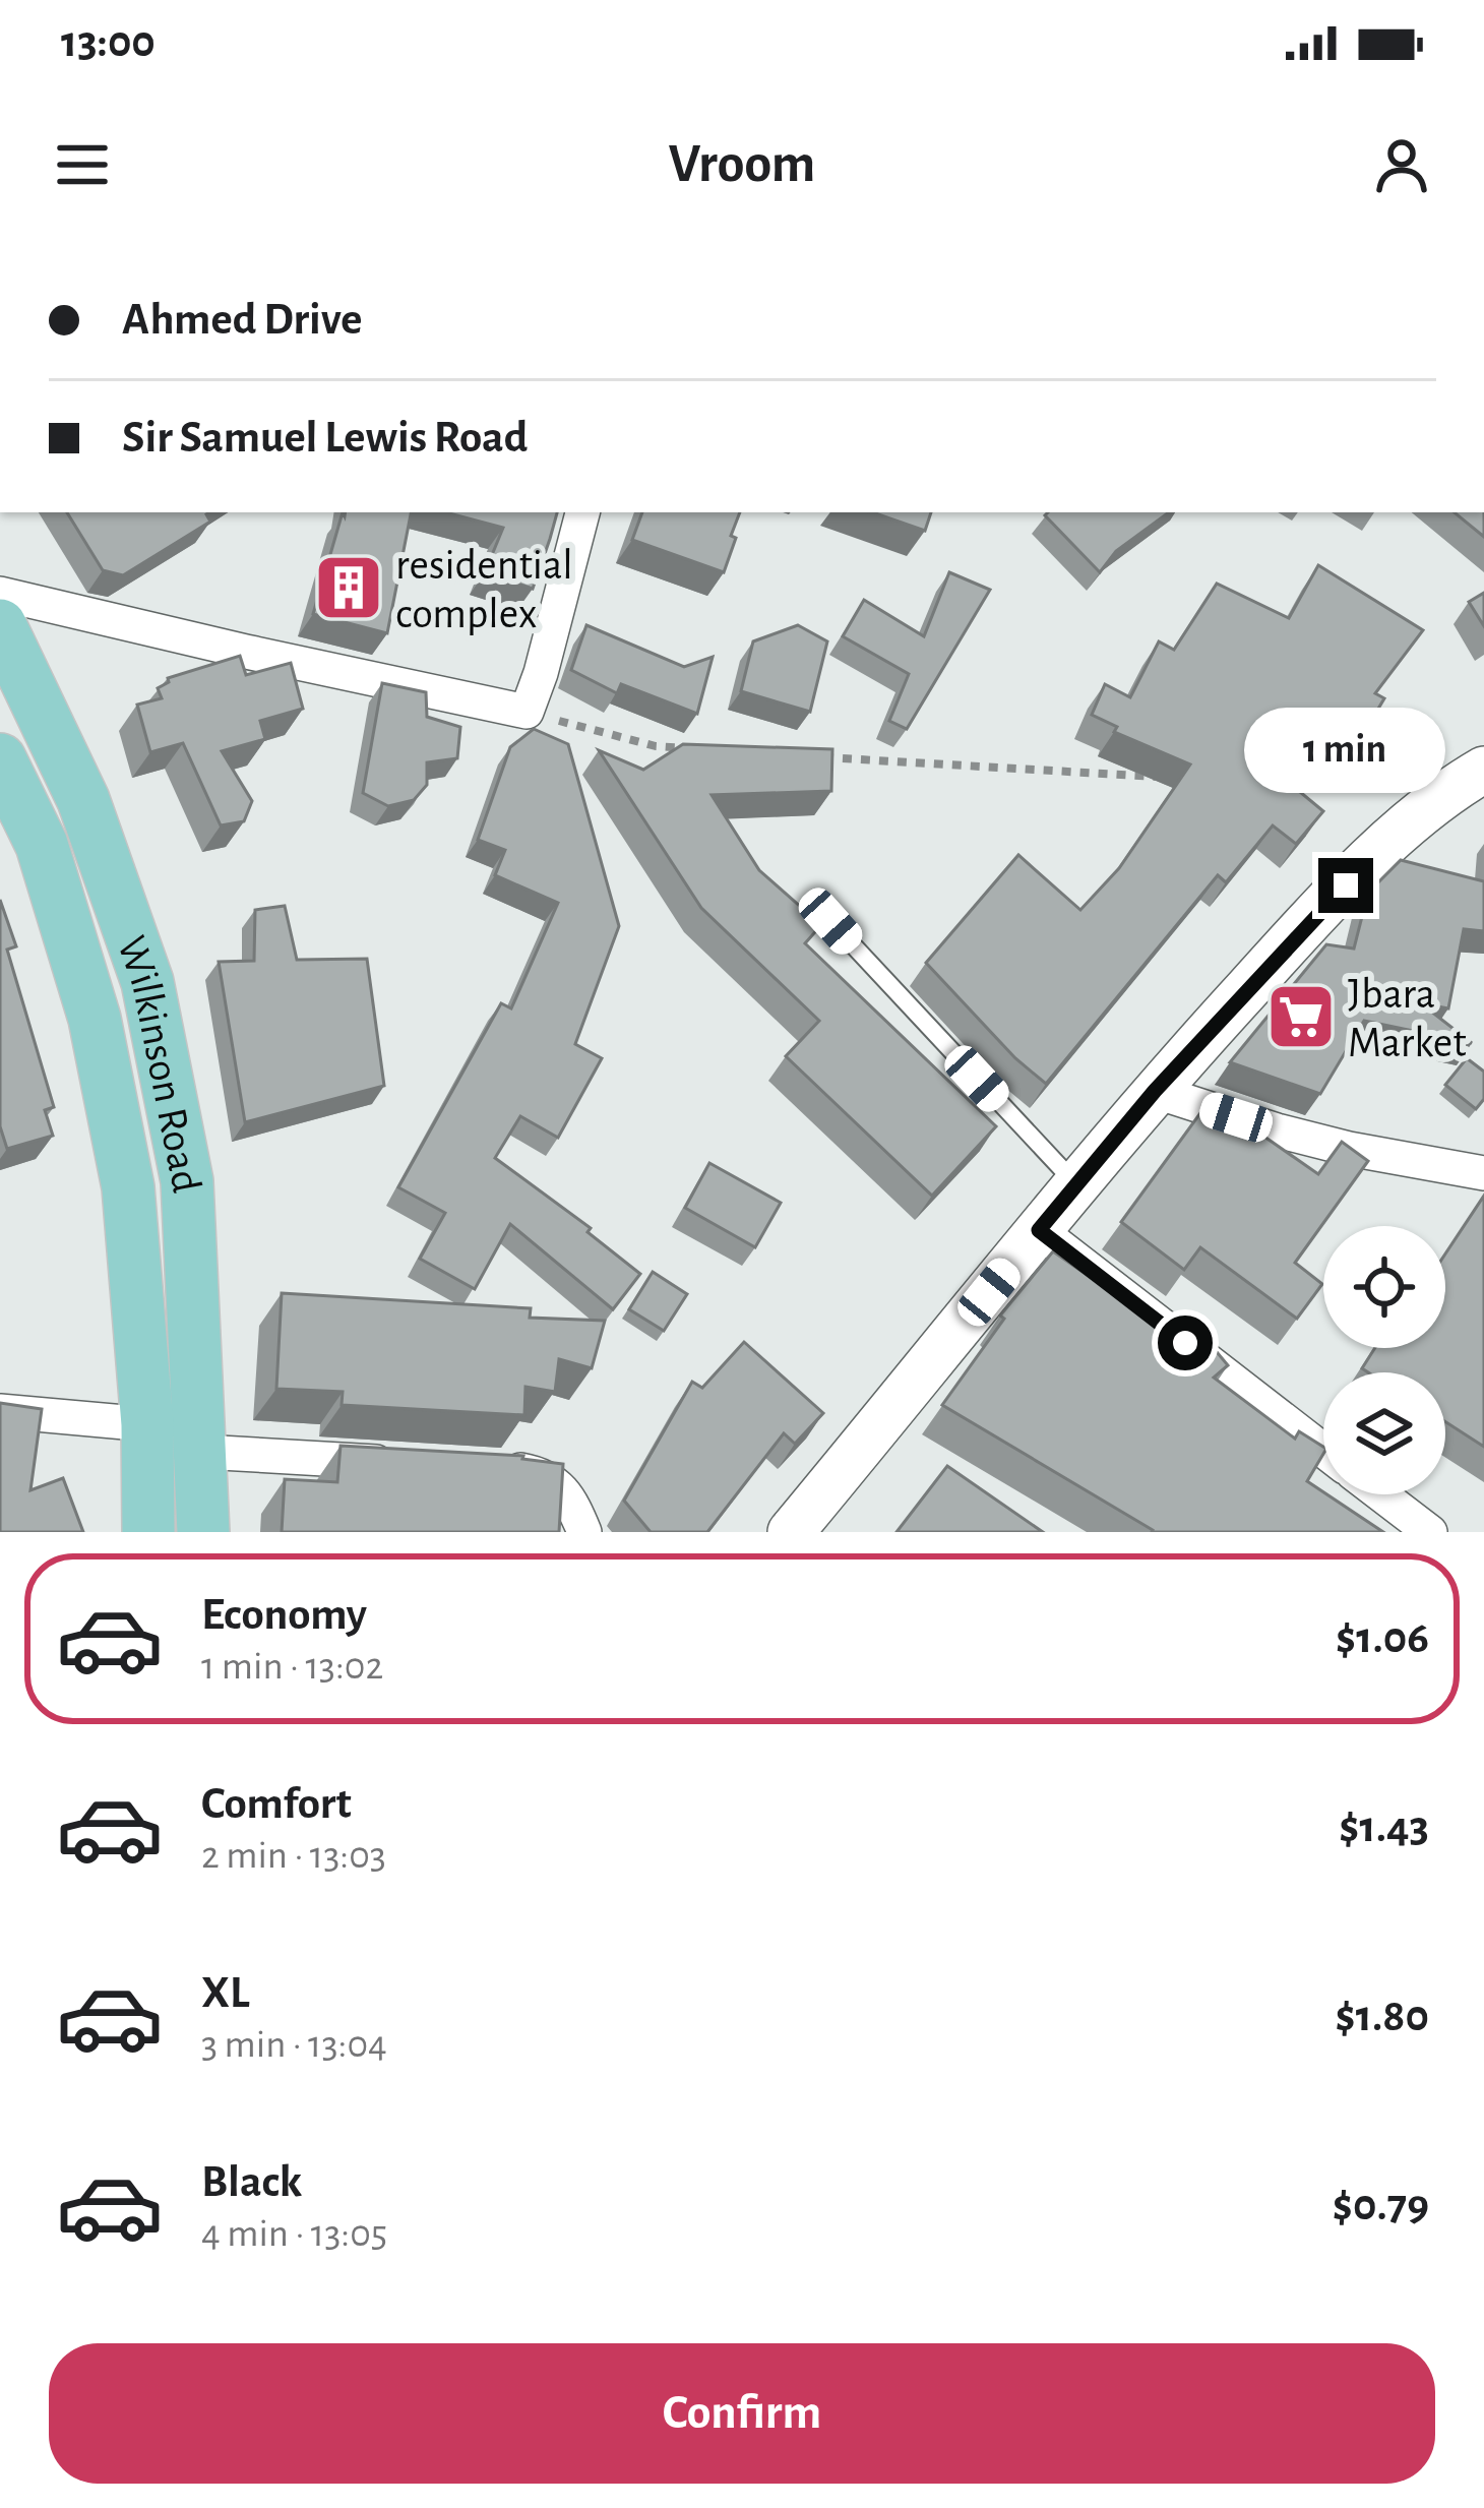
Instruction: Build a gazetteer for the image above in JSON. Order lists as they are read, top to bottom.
{
  "streets": {
    "main road": ["Wilkinson Road"]
  },
  "places": {
    "building": ["residential complex"],
    "supermarket": ["Jbara Market"]
  },
  "page": {
    "status": "13:00",
    "header": "Vroom",
    "banner": ["Ahmed Drive", "Sir Samuel Lewis Road"],
    "bubble": "1 min",
    "list": [
      {
        "name": "Economy",
        "note": "1 min · 13:02",
        "value": "$1.06"
      },
      {
        "name": "Comfort",
        "note": "2 min · 13:03",
        "value": "$1.43"
      },
      {
        "name": "XL",
        "note": "3 min · 13:04",
        "value": "$1.80"
      },
      {
        "name": "Black",
        "note": "4 min · 13:05",
        "value": "$0.79"
      }
    ],
    "buttons": "Confirm"
  }
}
